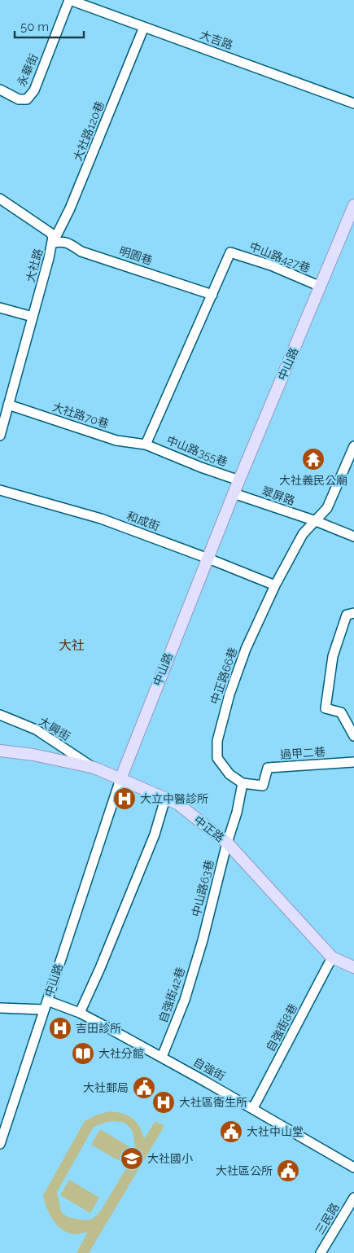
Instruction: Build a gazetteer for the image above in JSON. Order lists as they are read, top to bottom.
{
  "streets": {
    "main road": ["中山路", "中正路"],
    "street": [
      "大吉路",
      "永華街",
      "大社路120巷",
      "明園巷",
      "中山路427巷",
      "大社路",
      "大社路70巷",
      "中山路355巷",
      "翠屏路",
      "和成街",
      "中正路66巷",
      "大興街",
      "過甲二巷",
      "中山路63巷",
      "自強街42巷",
      "自強街8巷",
      "自強街",
      "三民路"
    ]
  },
  "crossings": [
    ["大吉路", "永華街"],
    ["大吉路", "大社路120巷"],
    ["大社路120巷", "明園巷"],
    ["大社路120巷", "大社路"],
    ["明園巷", "中山路427巷"],
    ["明園巷", "大社路"],
    ["中山路427巷", "中山路"],
    ["大社路", "大社路70巷"],
    ["中山路", "中山路355巷"],
    ["中山路", "翠屏路"],
    ["中山路", "和成街"],
    ["中山路", "中正路"],
    ["中山路", "自強街"],
    ["大社路70巷", "中山路355巷"],
    ["翠屏路", "中正路66巷"],
    ["和成街", "中正路66巷"],
    ["中正路66巷", "過甲二巷"],
    ["大興街", "中正路"],
    ["中正路", "中山路63巷"],
    ["中正路", "自強街8巷"],
    ["中山路63巷", "自強街42巷"],
    ["自強街42巷", "自強街"],
    ["自強街8巷", "自強街"]
  ],
  "districts": ["大社"],
  "places": {
    "temple": ["大社義民公廟"],
    "hospital": ["大立中醫診所", "吉田診所", "大社區衛生所"],
    "library": ["大社分館"],
    "public building": ["大社郵局", "大社中山堂", "大社區公所"],
    "school or university": ["大社國小"]
  },
  "scale_bar": "50 m"
}
